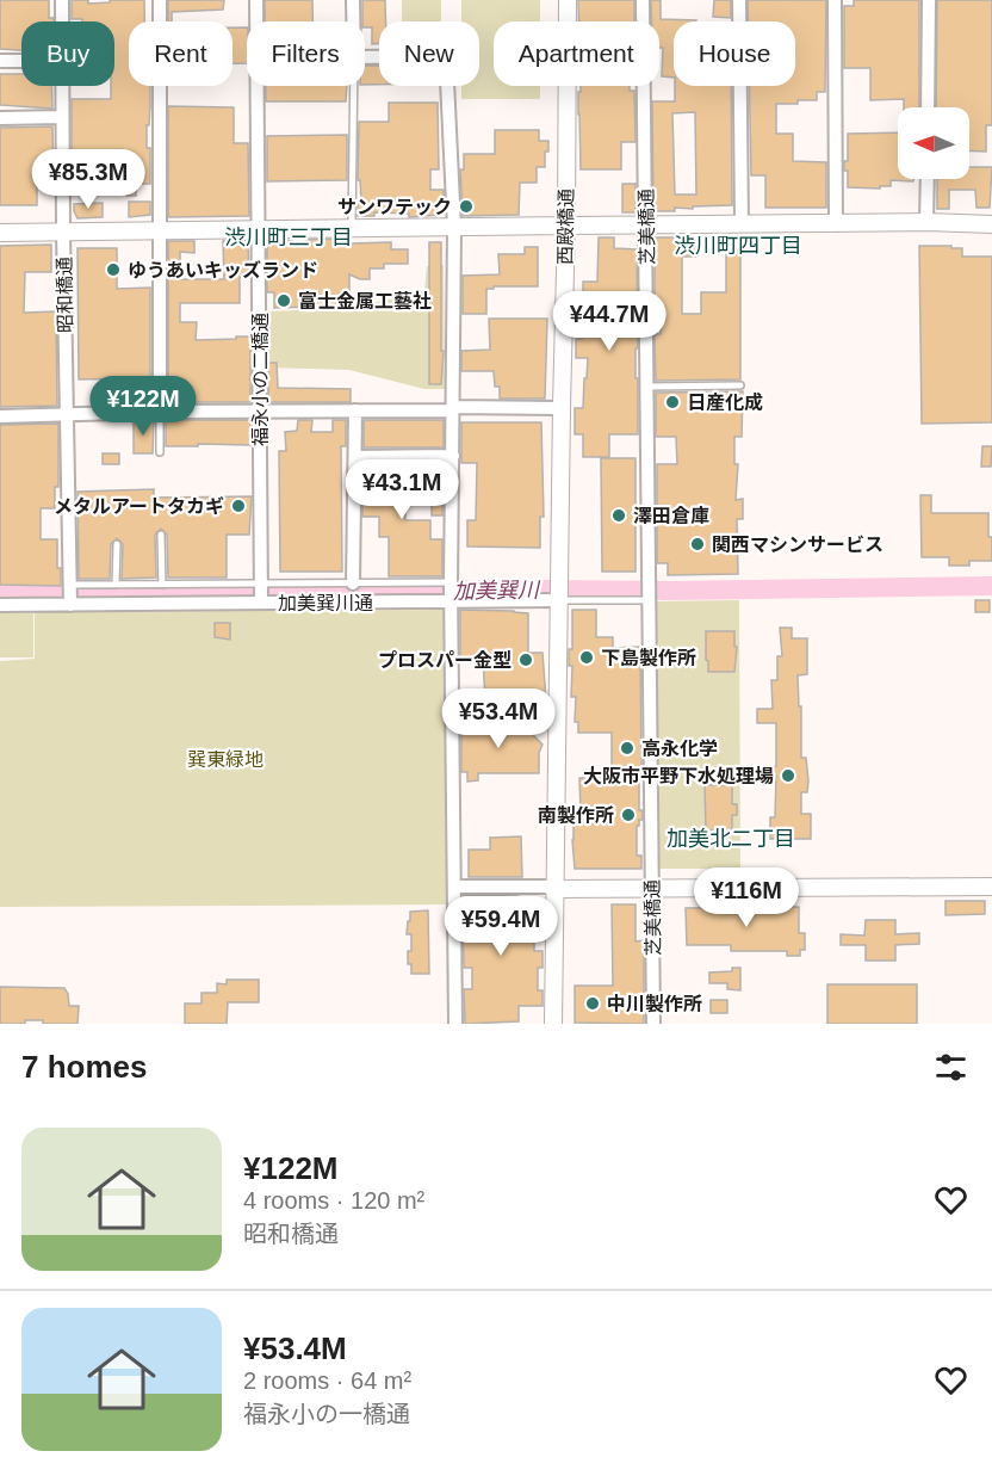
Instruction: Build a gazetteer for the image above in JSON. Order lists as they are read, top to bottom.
{
  "streets": {
    "street": [
      "西殿橋通",
      "芝美橋通",
      "昭和橋通",
      "福永小の二橋通",
      "加美巽川通"
    ]
  },
  "crossings": [
    ["西殿橋通", "加美巽川通"],
    ["芝美橋通", "加美巽川通"],
    ["昭和橋通", "加美巽川通"],
    ["福永小の二橋通", "加美巽川通"]
  ],
  "districts": ["渋川町三丁目", "渋川町四丁目", "加美北二丁目"],
  "water": ["加美巽川"],
  "parks": ["巽東緑地"],
  "places": [
    "サンワテック",
    "ゆうあいキッズランド",
    "富士金属工藝社",
    "日産化成",
    "メタルアートタカギ",
    "澤田倉庫",
    "関西マシンサービス",
    "下島製作所",
    "プロスパー金型",
    "高永化学",
    "大阪市平野下水処理場",
    "南製作所",
    "中川製作所"
  ],
  "north": "left",
  "page": {
    "chip": [
      "Buy",
      "Rent",
      "Filters",
      "New",
      "Apartment",
      "House"
    ],
    "price": [
      "¥85.3M",
      "¥44.7M",
      "¥122M",
      "¥43.1M",
      "¥53.4M",
      "¥116M",
      "¥59.4M"
    ],
    "heading": "7 homes",
    "list": [
      {
        "name": "¥122M",
        "note": "4 rooms · 120 m² · 昭和橋通"
      },
      {
        "name": "¥53.4M",
        "note": "2 rooms · 64 m² · 福永小の一橋通"
      }
    ]
  }
}
